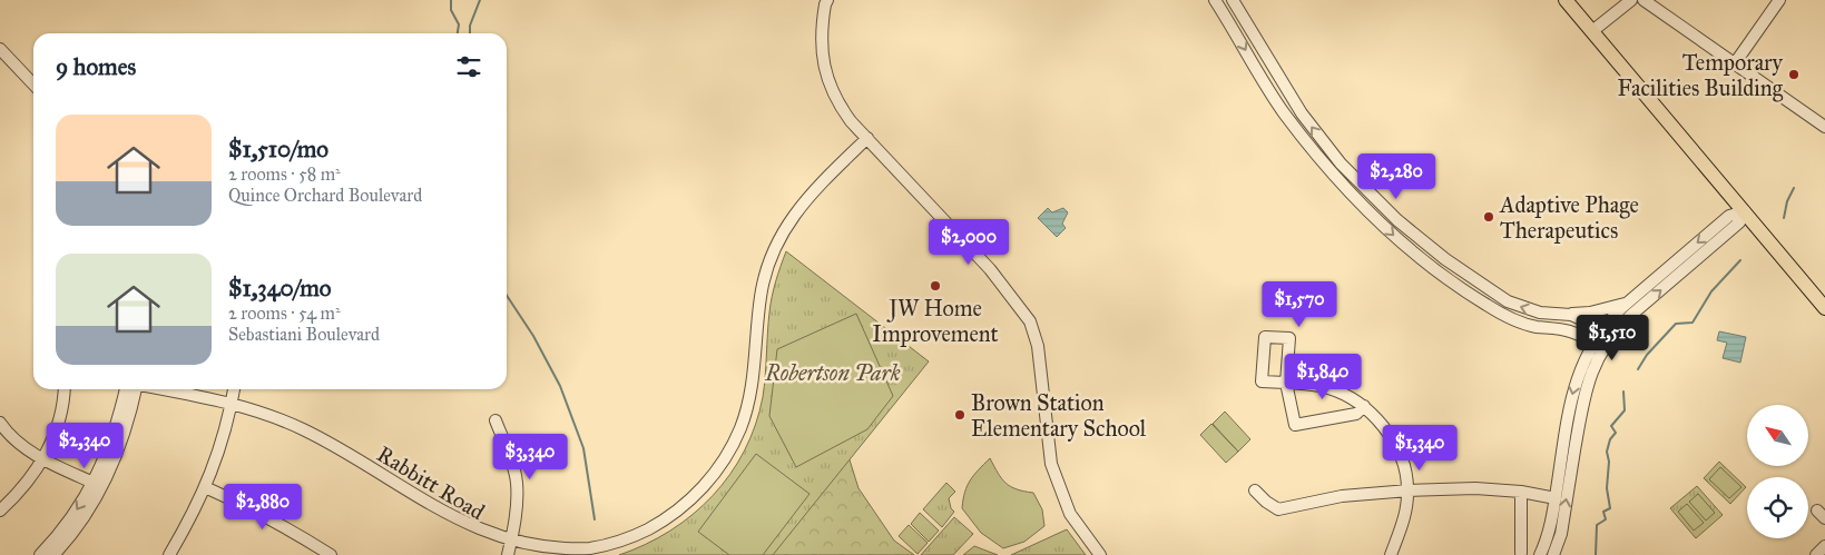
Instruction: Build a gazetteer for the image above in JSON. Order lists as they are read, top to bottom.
{
  "streets": {
    "street": ["Rabbitt Road"]
  },
  "parks": ["Robertson Park"],
  "places": [
    "Temporary Facilities Building",
    "Adaptive Phage Therapeutics",
    "JW Home Improvement",
    "Brown Station Elementary School"
  ],
  "north": "top left",
  "page": {
    "heading": "9 homes",
    "list": [
      {
        "name": "$1,510/mo",
        "note": "2 rooms · 58 m² · Quince Orchard Boulevard"
      },
      {
        "name": "$1,340/mo",
        "note": "2 rooms · 54 m² · Sebastiani Boulevard"
      }
    ],
    "price": [
      "$2,280",
      "$2,000",
      "$1,570",
      "$1,510",
      "$1,840",
      "$2,340",
      "$1,340",
      "$3,340",
      "$2,880"
    ]
  }
}
